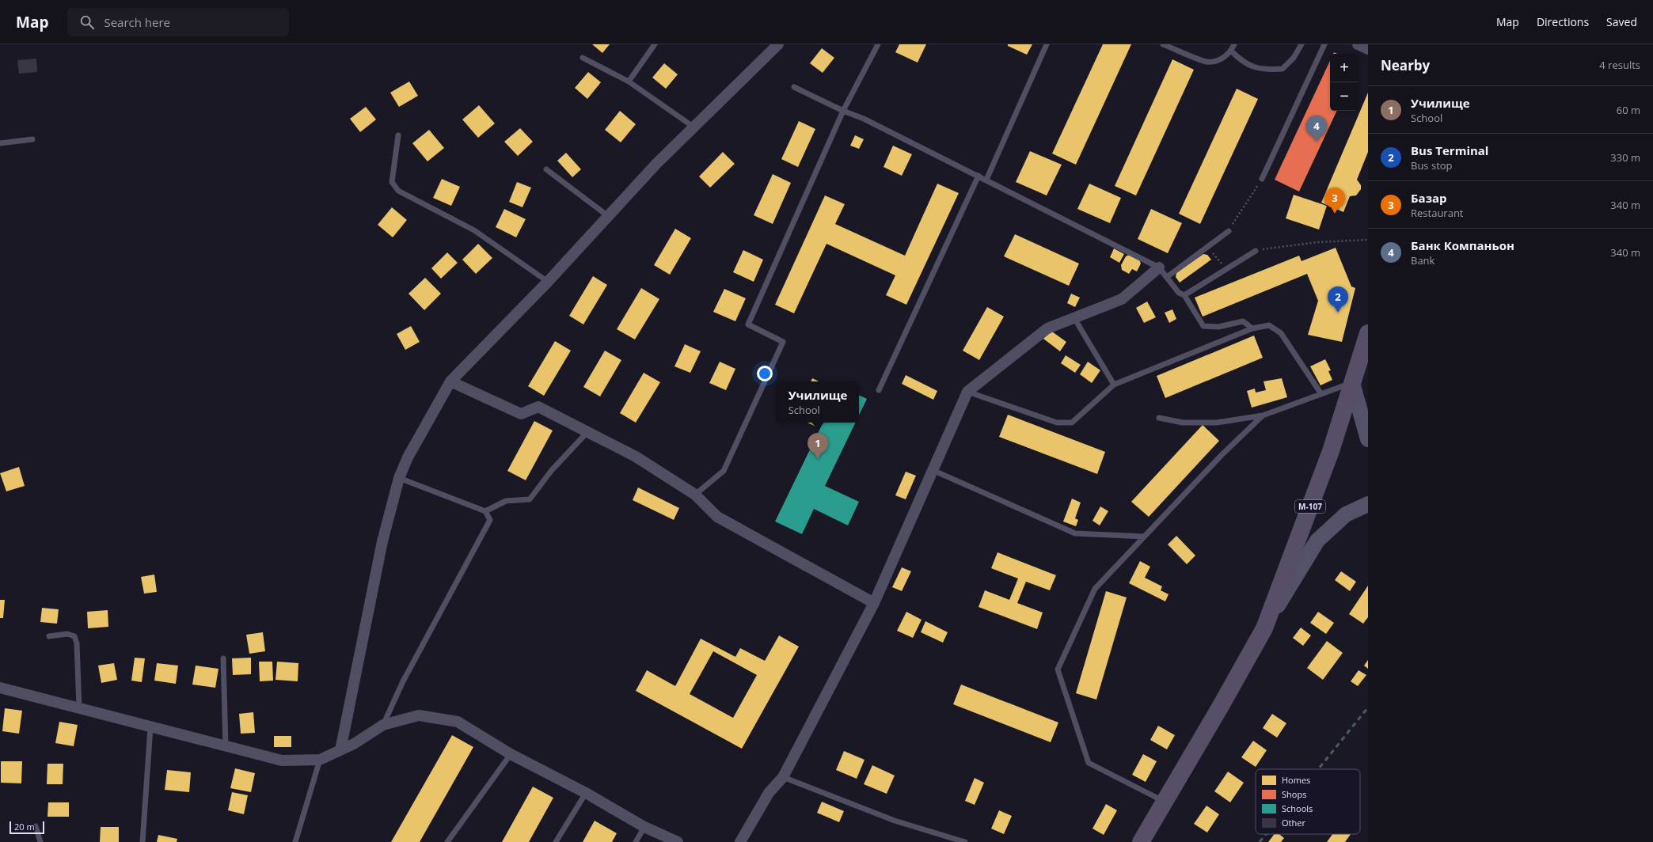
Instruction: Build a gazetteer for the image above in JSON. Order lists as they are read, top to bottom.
{
  "streets": {
    "main road": ["М-107"]
  },
  "legend": [
    "Homes",
    "Shops",
    "Schools",
    "Other"
  ],
  "scale_bar": "20 m",
  "page": {
    "header": "Map",
    "search": "Search here",
    "nav": ["Map", "Directions", "Saved"],
    "heading": ["Nearby", "4 results"],
    "map_buttons": ["+", "−"],
    "list": [
      {
        "mark": "1",
        "name": "Училище",
        "note": "School",
        "value": "60 m"
      },
      {
        "mark": "2",
        "name": "Bus Terminal",
        "note": "Bus stop",
        "value": "330 m"
      },
      {
        "mark": "3",
        "name": "Базар",
        "note": "Restaurant",
        "value": "340 m"
      },
      {
        "mark": "4",
        "name": "Банк Компаньон",
        "note": "Bank",
        "value": "340 m"
      }
    ],
    "pins": [
      "4",
      "3",
      "2",
      "1"
    ],
    "popup": ["Училище", "School"],
    "scale": "20 m"
  }
}
